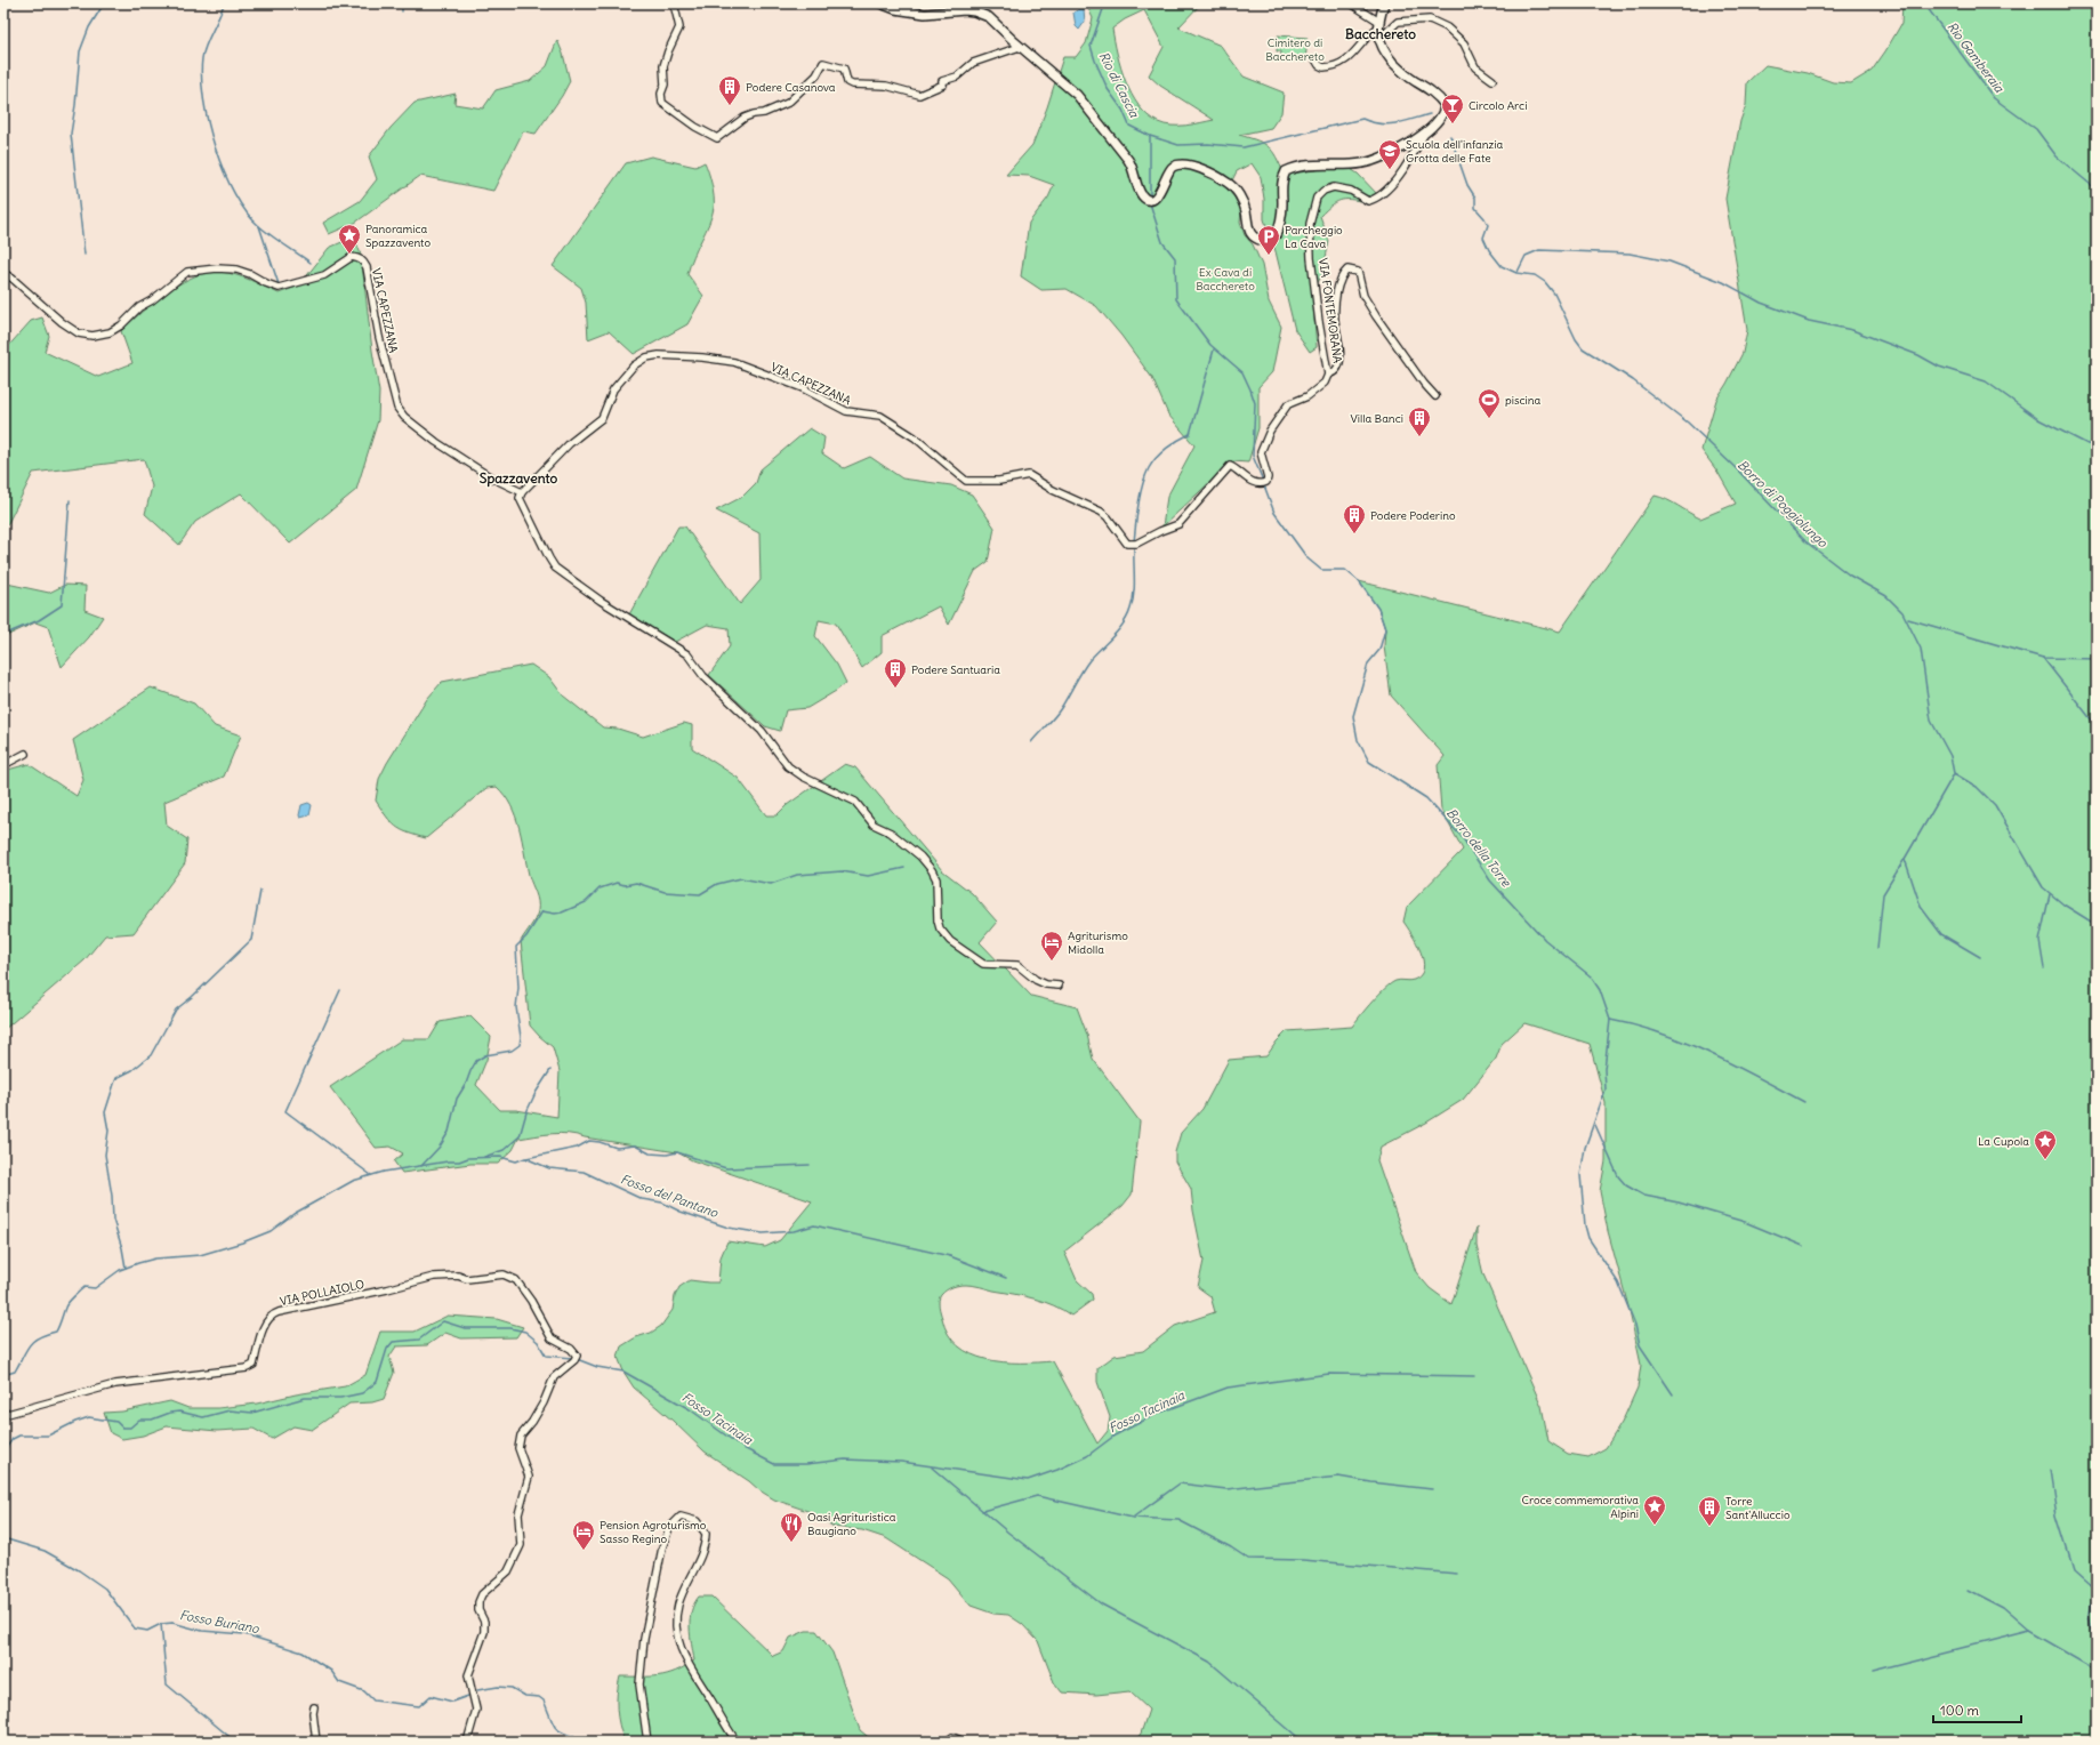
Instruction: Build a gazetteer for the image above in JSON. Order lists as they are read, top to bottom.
{
  "streets": {
    "street": ["VIA CAPEZZANA", "VIA FONTEMORANA", "VIA POLLAIOLO"]
  },
  "crossings": [
    ["VIA CAPEZZANA", "VIA FONTEMORANA"]
  ],
  "districts": ["Bacchereto", "Spazzavento"],
  "water": [
    "Rio Gamberaia",
    "Rio di Cascia",
    "Borro di Poggiolungo",
    "Borro della Torre",
    "Fosso del Pantano",
    "Fosso Tacinaia",
    "Fosso Buriano"
  ],
  "parks": ["Cimitero di Bacchereto", "Ex Cava di Bacchereto"],
  "places": {
    "building": [
      "Podere Casanova",
      "Villa Banci",
      "Podere Poderino",
      "Podere Santuaria",
      "Torre Sant'Alluccio"
    ],
    "bar": ["Circolo Arci"],
    "school or university": ["Scuola dell'infanzia Grotta delle Fate"],
    "place": ["Panoramica Spazzavento", "La Cupola", "Croce commemorativa Alpini"],
    "parking": ["Parcheggio La Cava"],
    "sports": ["piscina"],
    "hotel": ["Agriturismo Midolla", "Pension Agroturismo Sasso Regino"],
    "restaurant": ["Oasi Agrituristica Baugiano"]
  },
  "scale_bar": "100 m"
}
